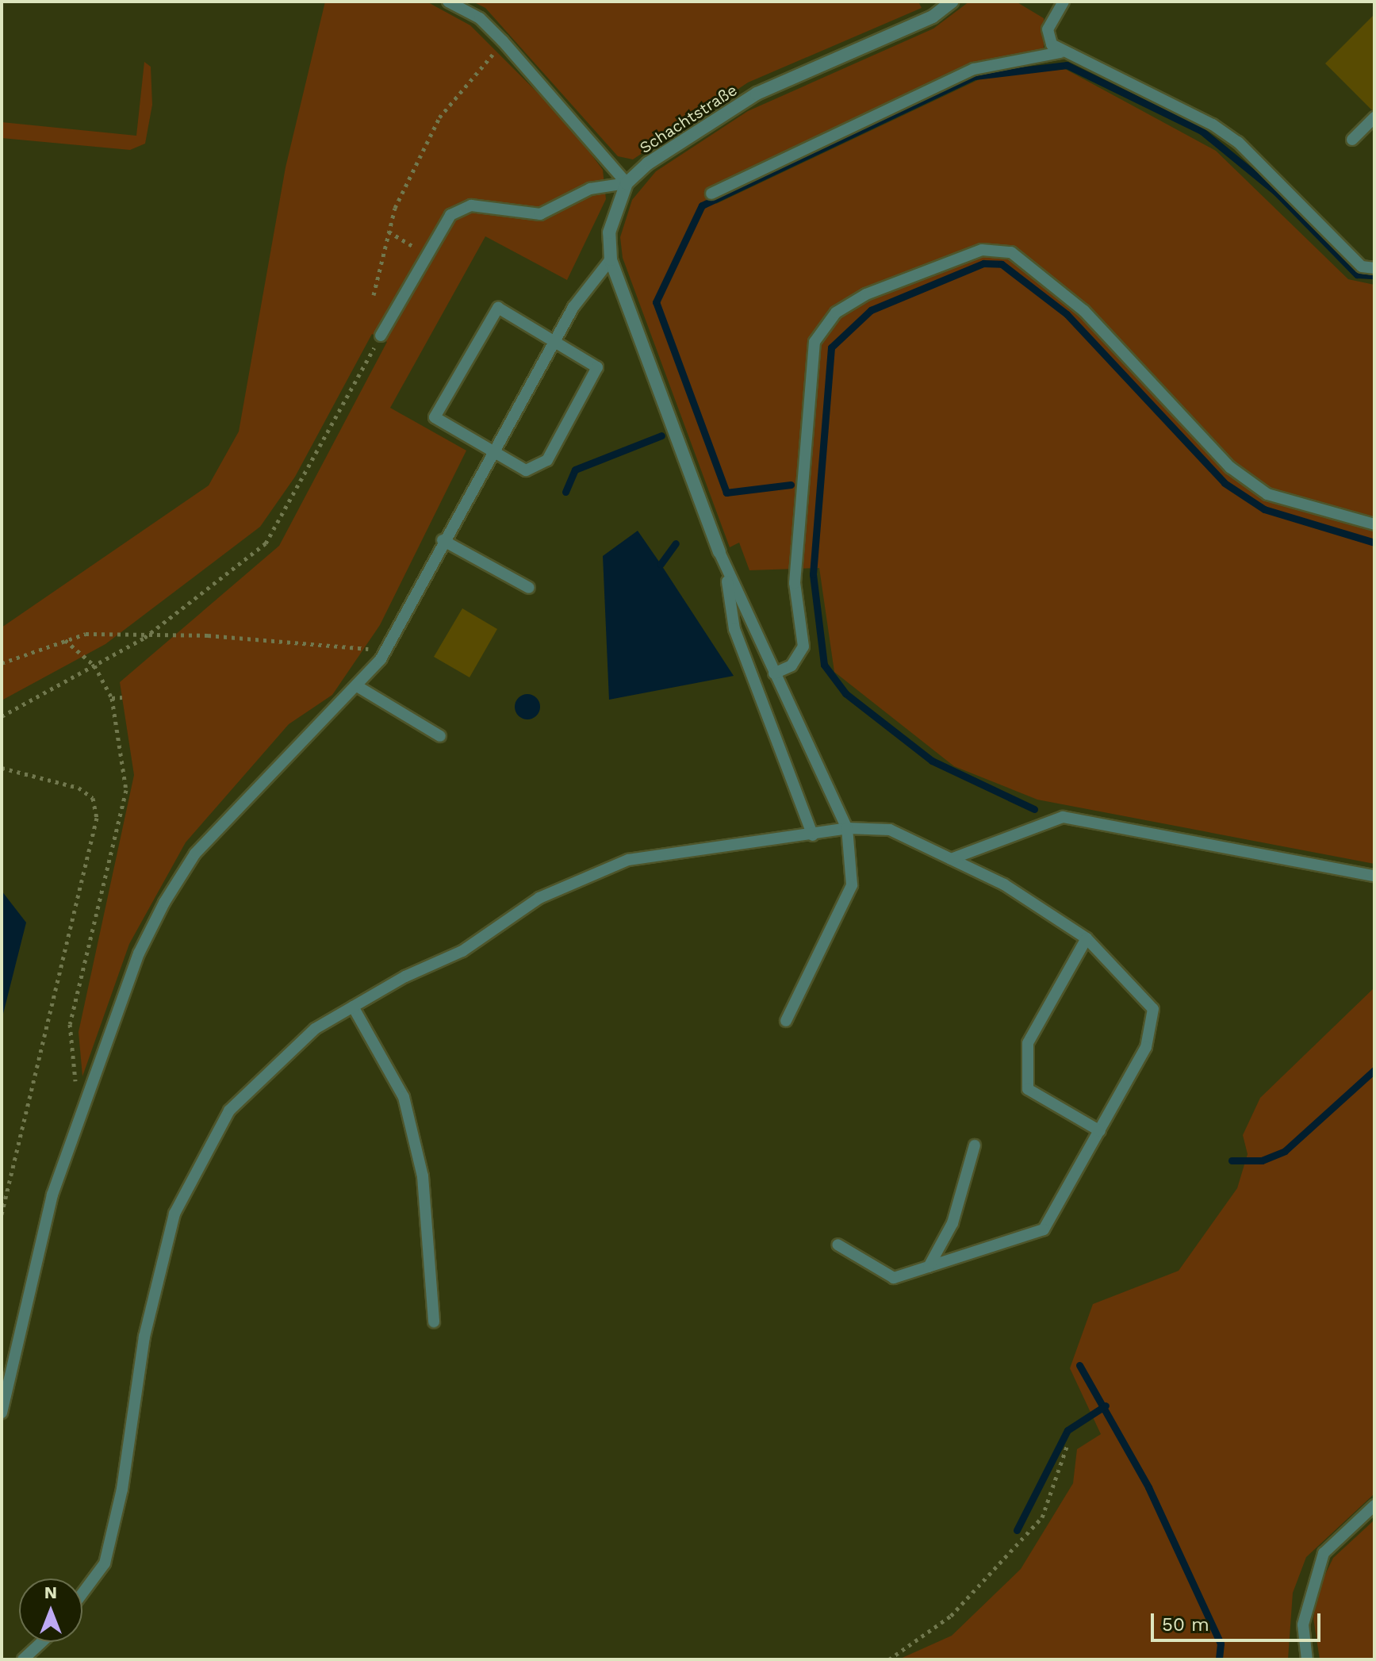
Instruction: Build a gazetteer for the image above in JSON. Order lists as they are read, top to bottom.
{
  "streets": {
    "street": ["Schachtstraße"]
  },
  "scale_bar": "50 m",
  "north": "top"
}
